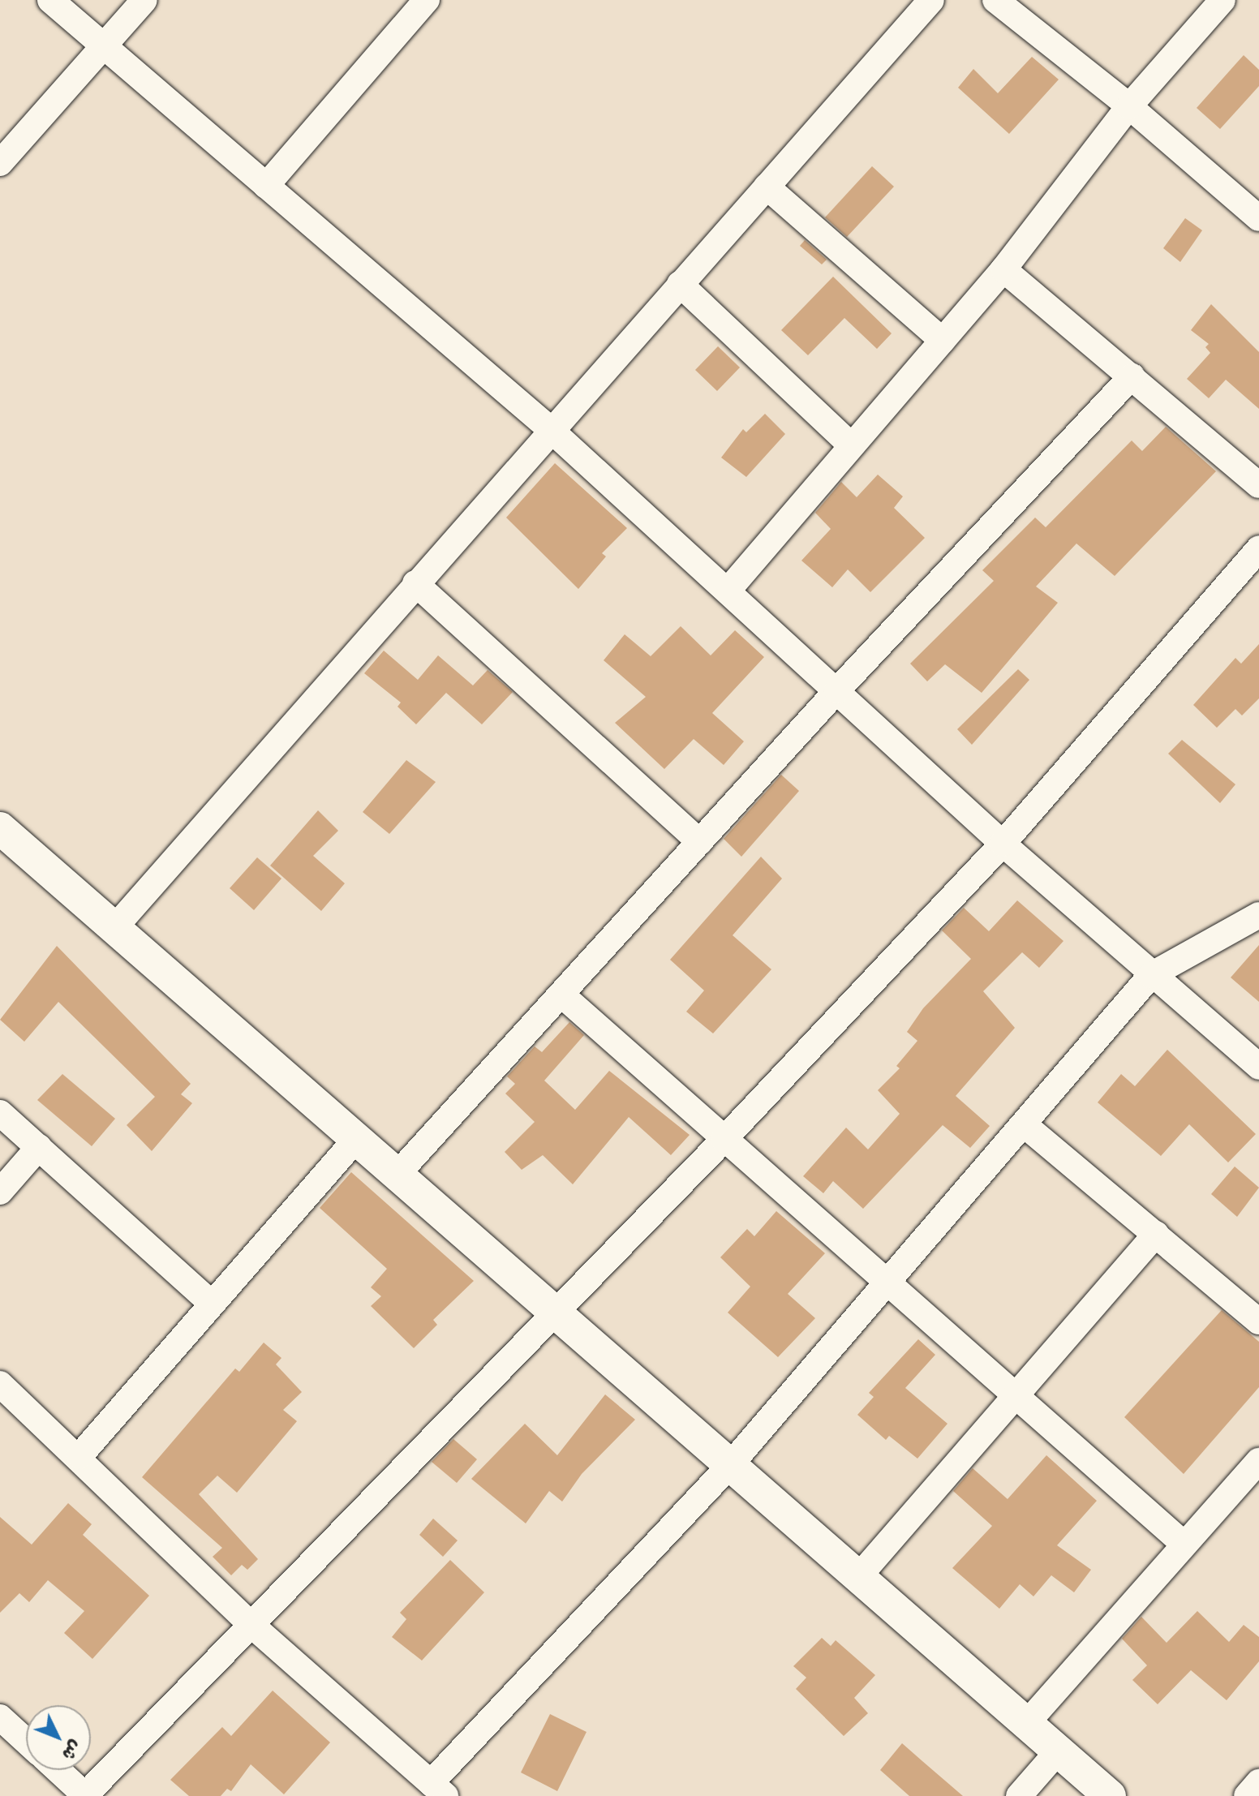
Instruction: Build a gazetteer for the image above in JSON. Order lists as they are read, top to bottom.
{
  "north": "bottom right"
}
